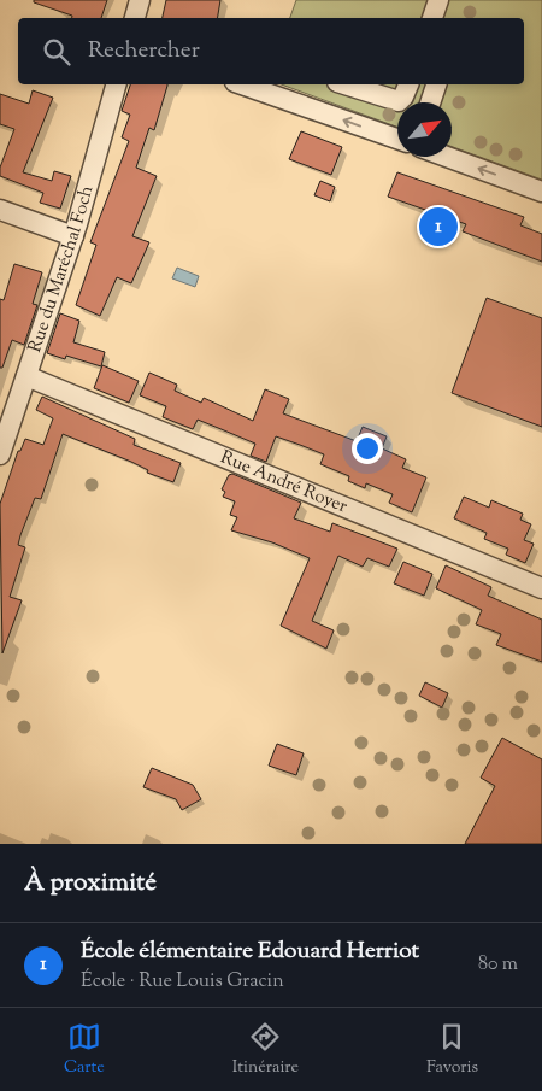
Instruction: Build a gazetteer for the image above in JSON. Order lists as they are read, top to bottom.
{
  "streets": {
    "street": ["Rue du Maréchal Foch", "Rue André Royer"]
  },
  "crossings": [
    ["Rue du Maréchal Foch", "Rue André Royer"]
  ],
  "north": "top right",
  "page": {
    "search": "Rechercher",
    "pins": "1",
    "heading": "À proximité",
    "list": [
      {
        "mark": "1",
        "name": "École élémentaire Edouard Herriot",
        "note": "École · Rue Louis Gracin",
        "value": "80 m"
      }
    ],
    "nav": ["Carte", "Itinéraire", "Favoris"]
  }
}
